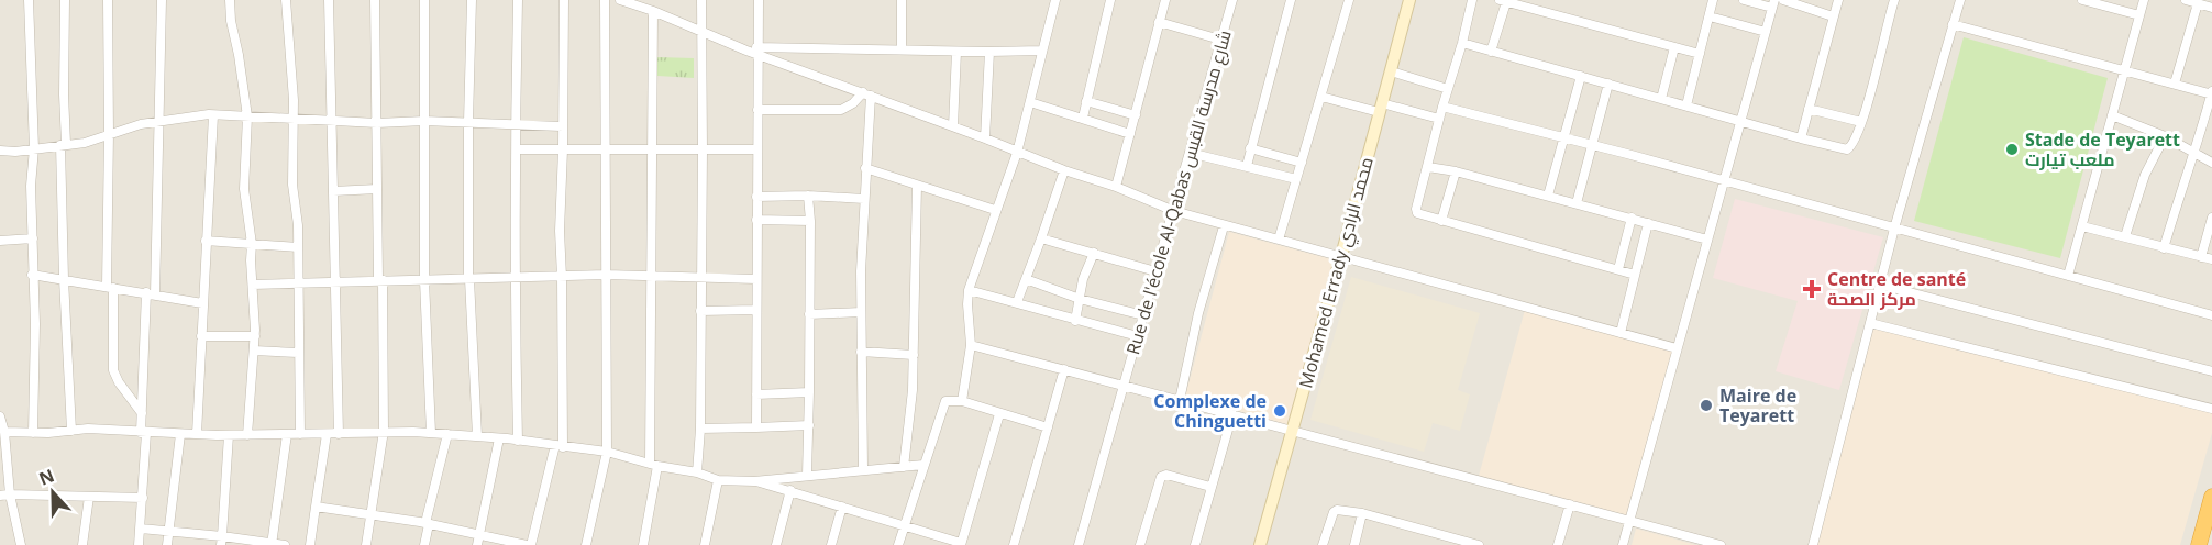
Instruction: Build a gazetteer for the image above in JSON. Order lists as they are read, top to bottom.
{
  "streets": {
    "street": ["Rue de l'école Al-Qabas شارع مدرسة القبس", "Mohamed Errady محمد الرادي"]
  },
  "places": {
    "other": ["Stade de Teyarett ملعب تيارت", "Maire de Teyarett", "Complexe de Chinguetti"],
    "health": ["Centre de santé مركز الصحة"]
  },
  "north": "top"
}
